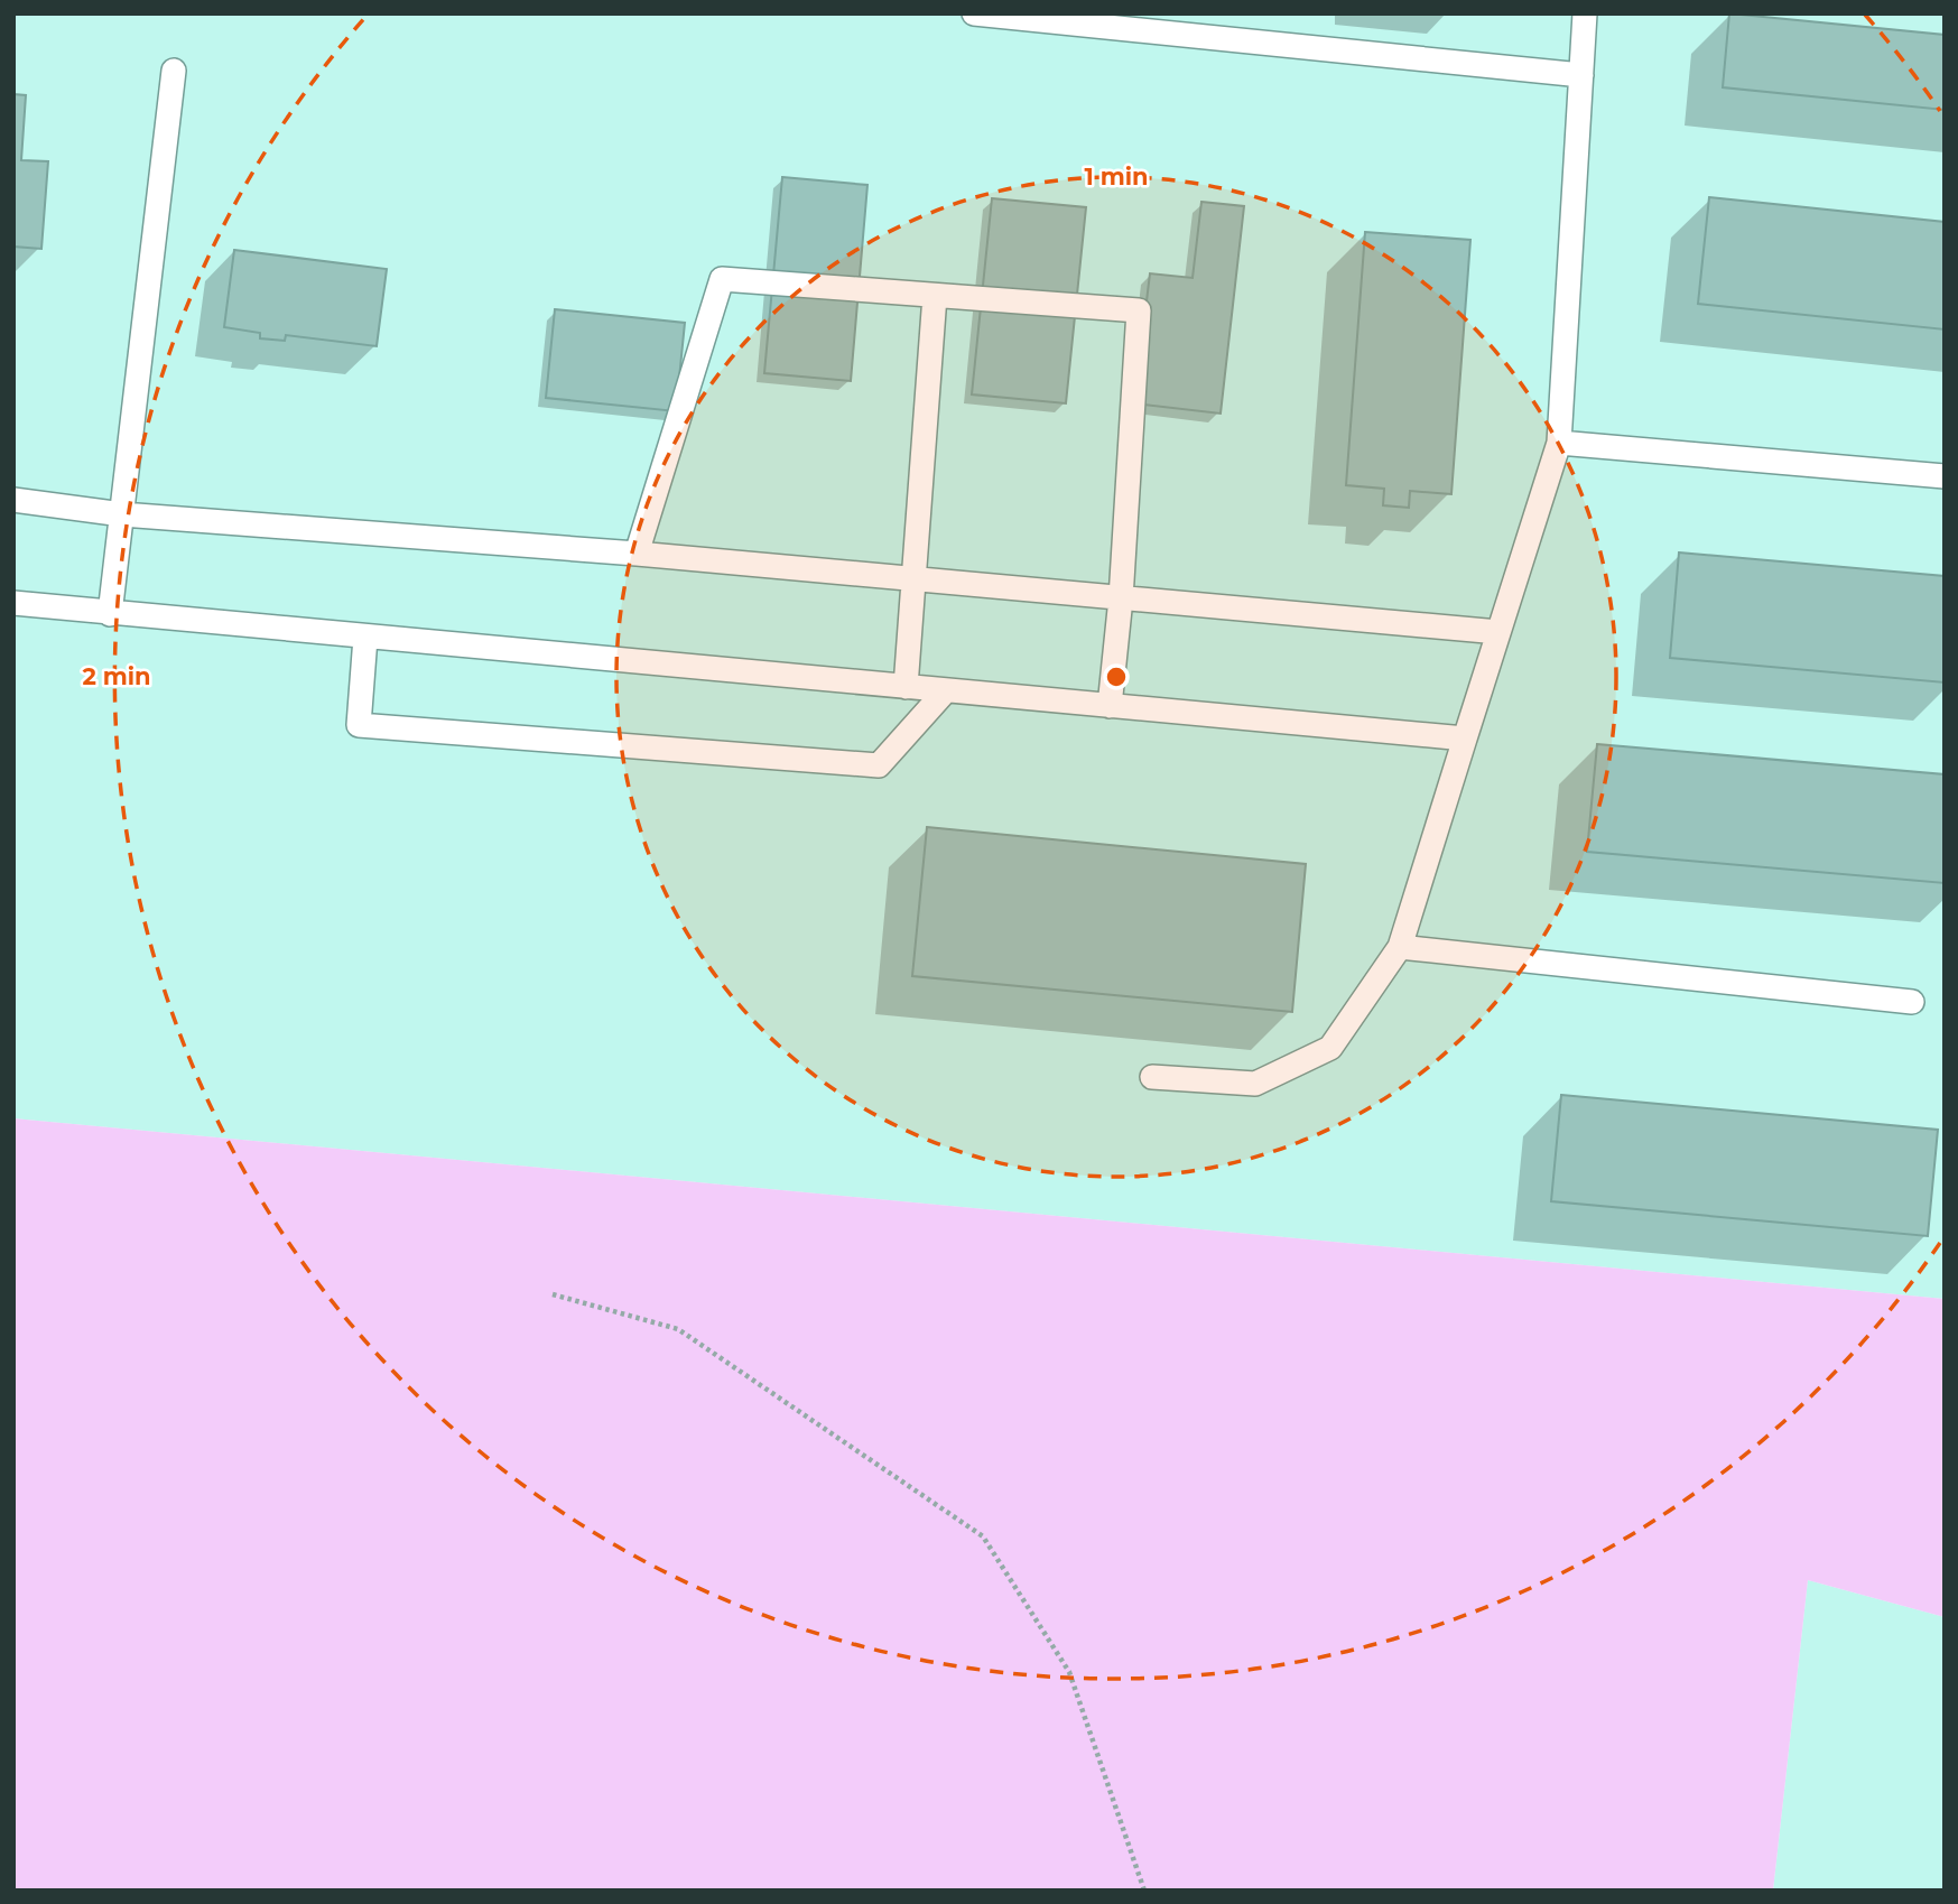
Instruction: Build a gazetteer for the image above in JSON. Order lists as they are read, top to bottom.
{
  "rings": ["1 min", "2 min"]
}
